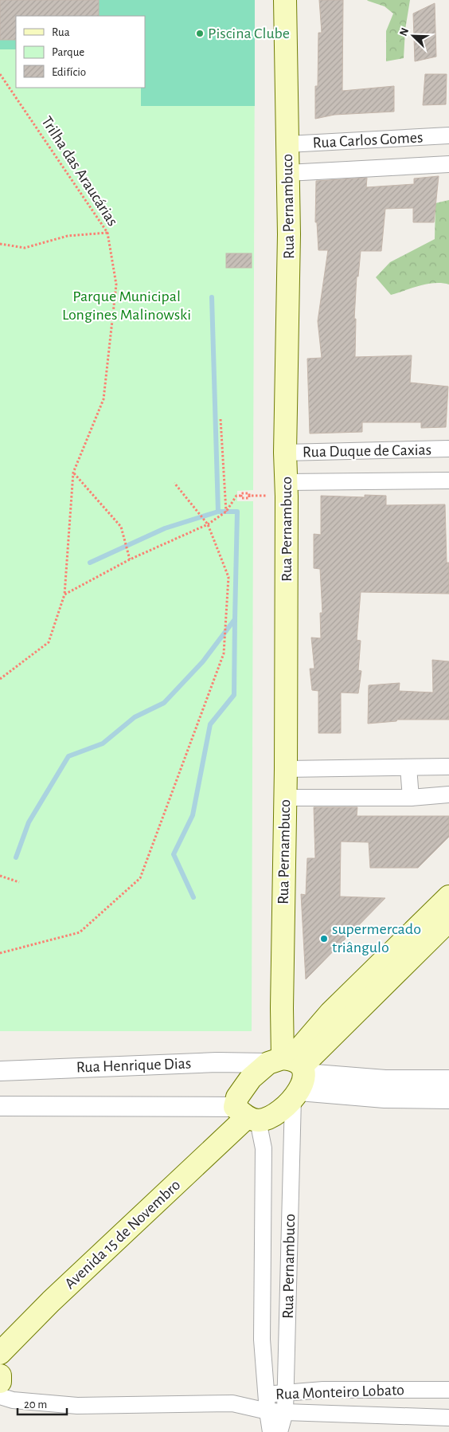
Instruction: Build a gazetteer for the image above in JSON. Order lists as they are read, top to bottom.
{
  "streets": {
    "main road": ["Rua Pernambuco", "Avenida 15 de Novembro"],
    "street": [
      "Rua Carlos Gomes",
      "Rua Duque de Caxias",
      "Rua Henrique Dias",
      "Rua Monteiro Lobato"
    ],
    "path": ["Trilha das Araucárias"]
  },
  "crossings": [
    ["Rua Carlos Gomes", "Rua Pernambuco"],
    ["Rua Pernambuco", "Rua Duque de Caxias"],
    ["Rua Pernambuco", "Rua Henrique Dias"],
    ["Rua Pernambuco", "Avenida 15 de Novembro"],
    ["Rua Pernambuco", "Rua Monteiro Lobato"],
    ["Rua Henrique Dias", "Avenida 15 de Novembro"]
  ],
  "parks": ["Parque Municipal Longines Malinowski"],
  "places": ["Piscina Clube", "supermercado triângulo"],
  "legend": ["Rua", "Parque", "Edifício"],
  "scale_bar": "20 m",
  "north": "top left"
}
